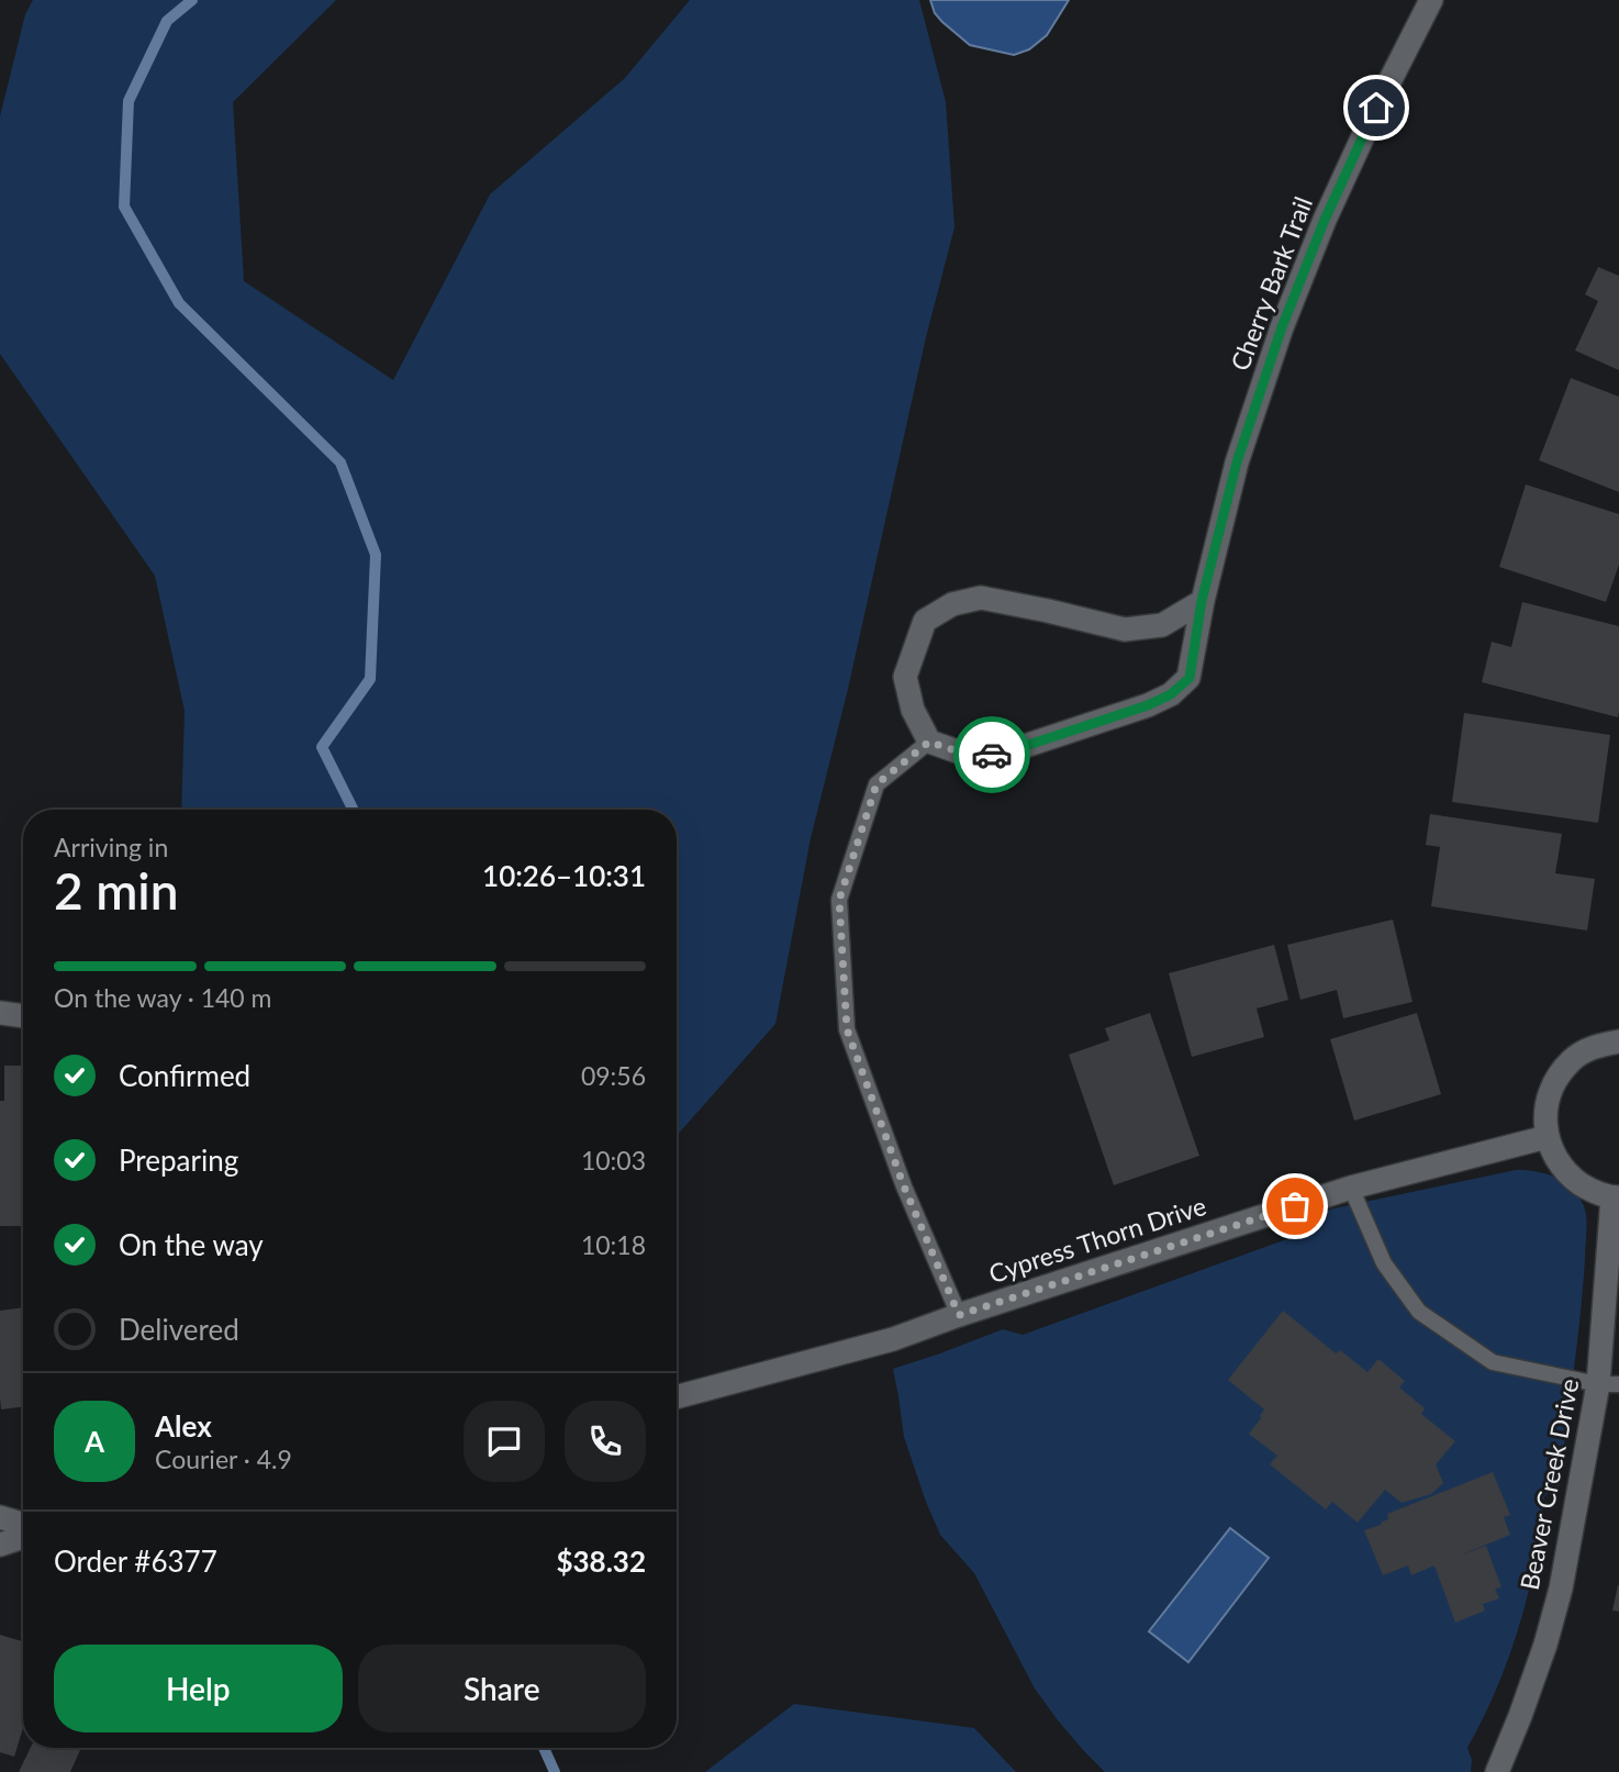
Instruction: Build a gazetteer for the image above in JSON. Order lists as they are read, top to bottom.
{
  "streets": {
    "street": ["Cherry Bark Trail", "Cypress Thorn Drive", "Beaver Creek Drive"]
  },
  "page": {
    "heading": ["2 min", "Arriving in", "10:26–10:31"],
    "panel": [
      "Alex",
      "Courier · 4.9",
      "Order #6377",
      "$38.32"
    ],
    "bar": "On the way · 140 m",
    "list": [
      ["Confirmed", "09:56"],
      ["Preparing", "10:03"],
      ["On the way", "10:18"],
      "Delivered"
    ],
    "round": "A",
    "buttons": ["Help", "Share"]
  }
}
